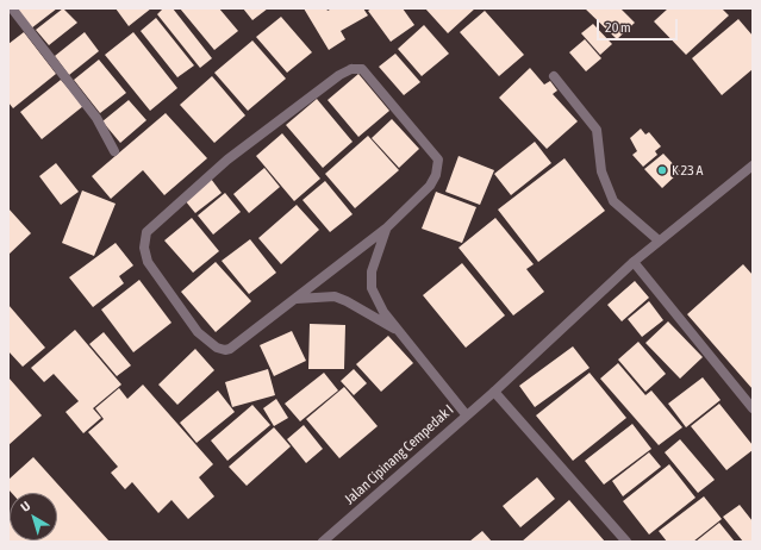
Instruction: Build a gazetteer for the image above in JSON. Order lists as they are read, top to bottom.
{
  "streets": {
    "street": ["Jalan Cipinang Cempedak I"]
  },
  "places": ["K 23 A"],
  "scale_bar": "20 m",
  "north": "top left"
}
